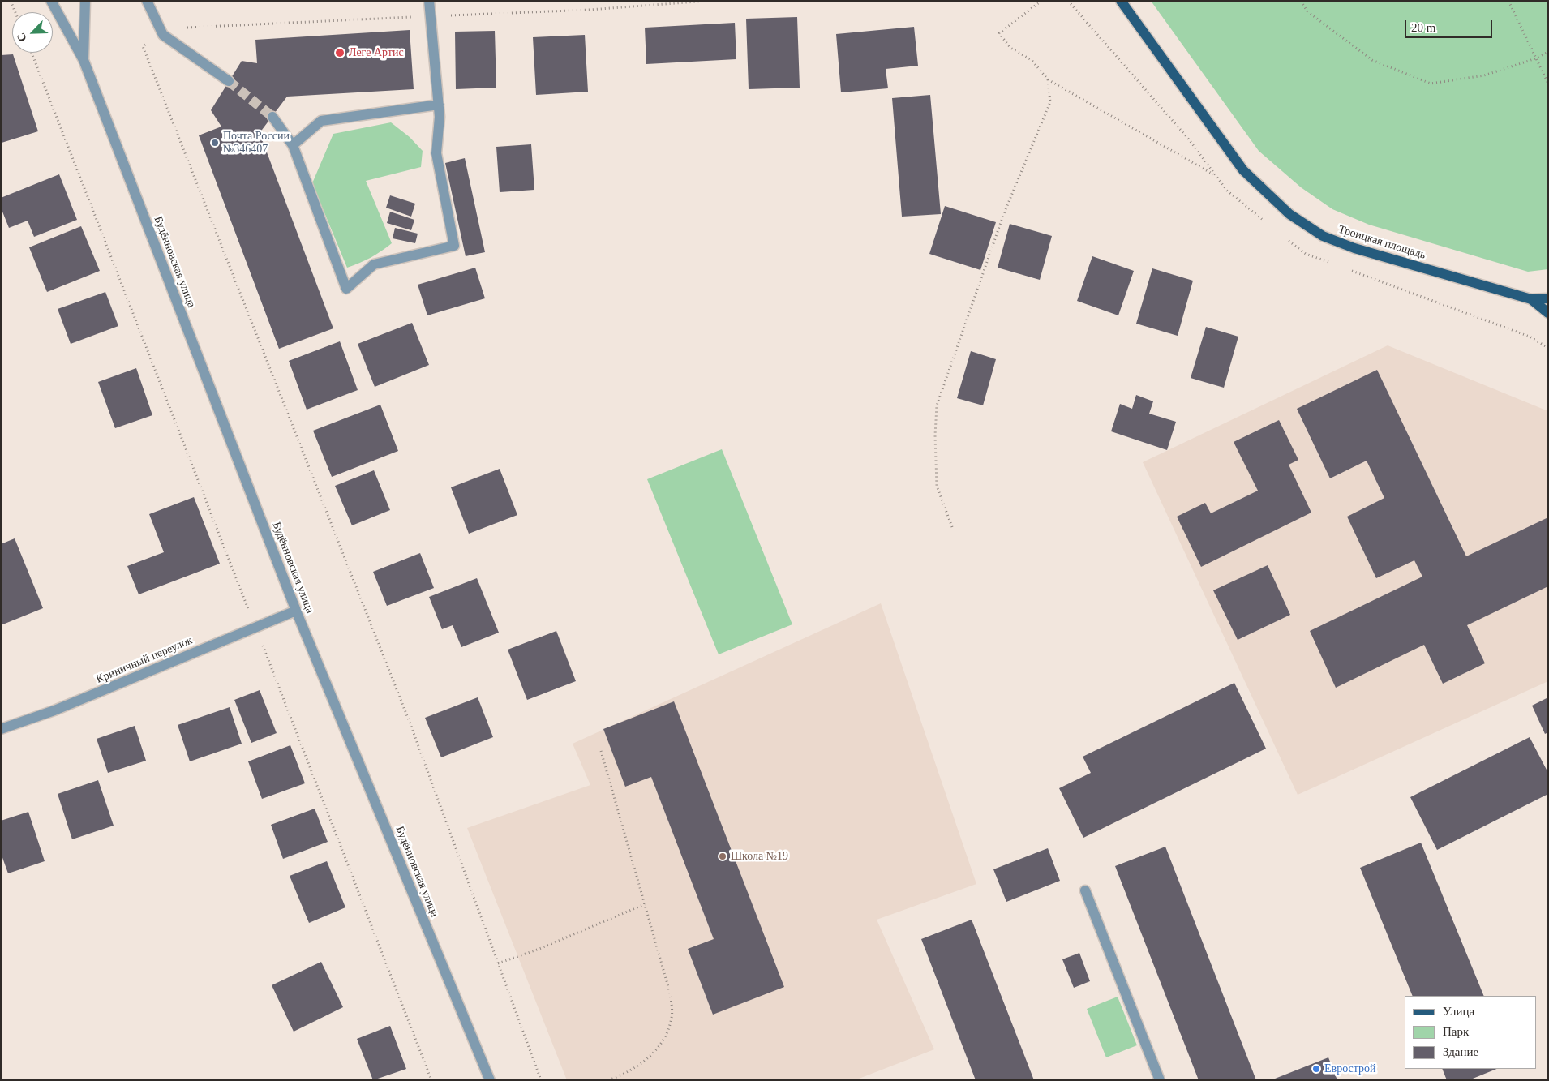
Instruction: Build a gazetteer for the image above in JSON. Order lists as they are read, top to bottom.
{
  "streets": {
    "main road": ["Троицкая площадь"],
    "street": ["Будённовская улица", "Криничный переулок"]
  },
  "crossings": [
    ["Будённовская улица", "Криничный переулок"]
  ],
  "places": [
    "Леге Артис",
    "Почта России №346407",
    "Школа №19",
    "Еврострой"
  ],
  "legend": ["Улица", "Парк", "Здание"],
  "scale_bar": "20 m",
  "north": "bottom left"
}
